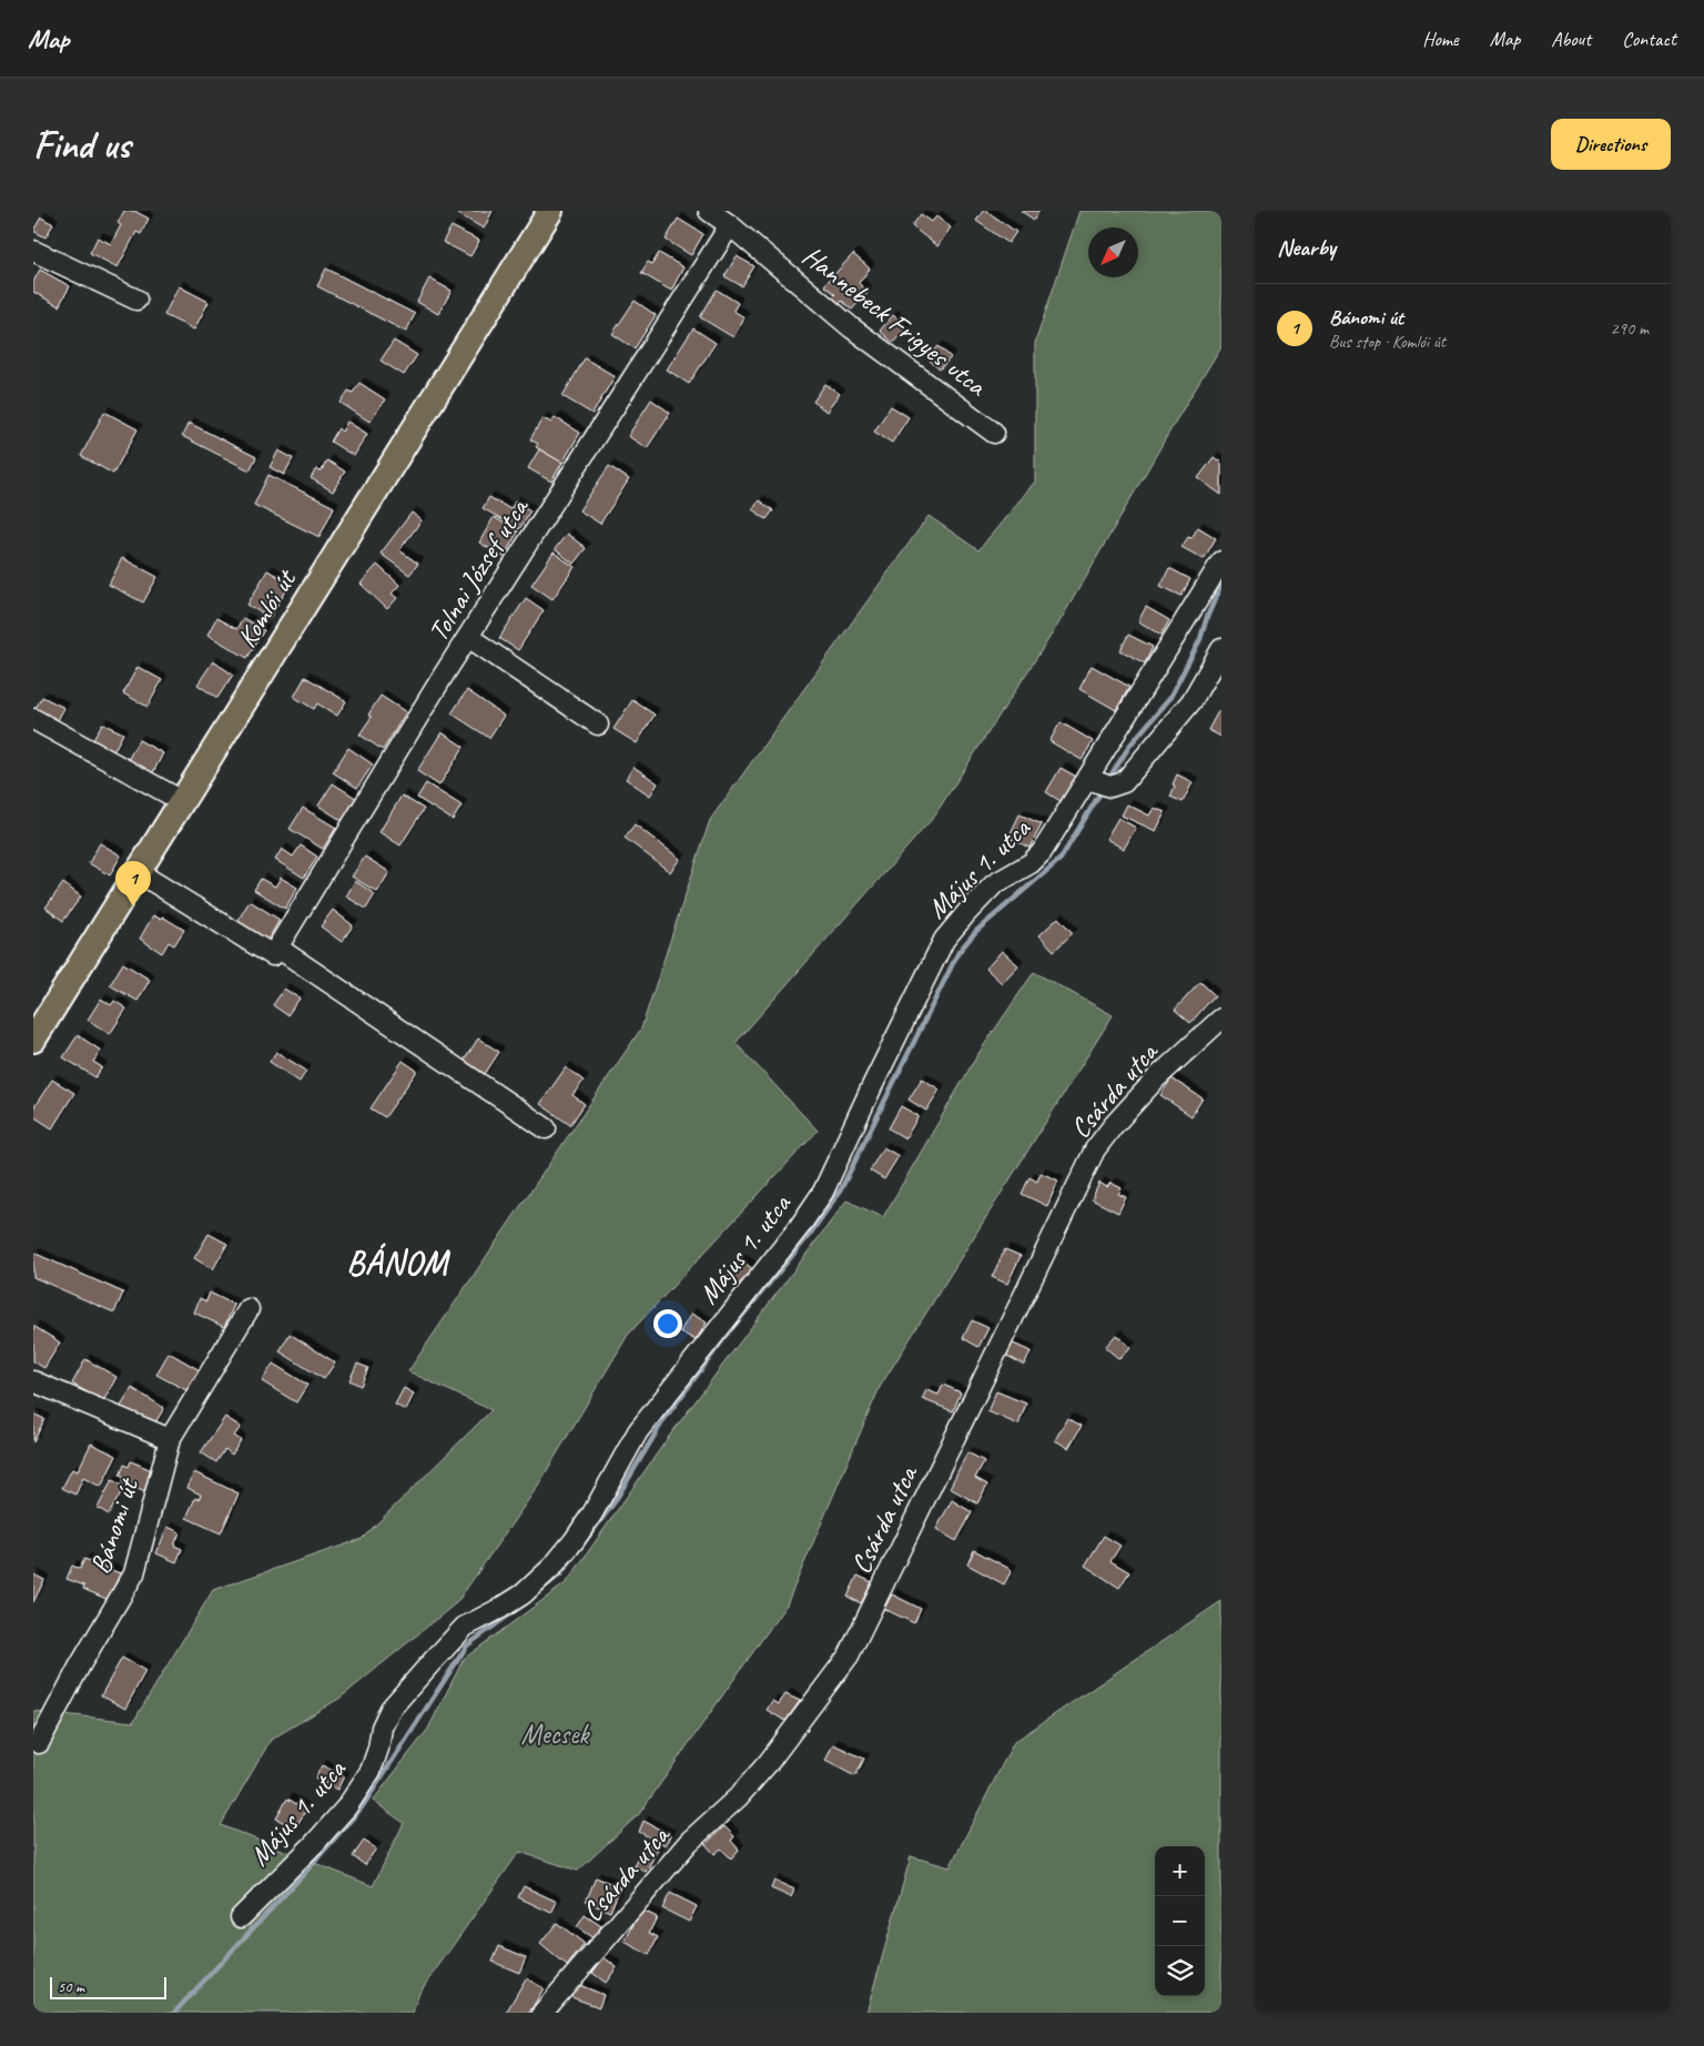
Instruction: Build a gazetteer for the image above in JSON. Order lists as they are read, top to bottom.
{
  "streets": {
    "main road": ["Komlói út"],
    "street": [
      "Hannebeck Frigyes utca",
      "Tolnai József utca",
      "Május 1. utca",
      "Csárda utca",
      "Bánomi út"
    ]
  },
  "crossings": [
    ["Hannebeck Frigyes utca", "Tolnai József utca"]
  ],
  "districts": ["BÁNOM"],
  "parks": ["Mecsek"],
  "scale_bar": "50 m",
  "north": "bottom left",
  "page": {
    "header": "Map",
    "nav": [
      "Home",
      "Map",
      "About",
      "Contact"
    ],
    "buttons": "Directions",
    "title": "Find us",
    "heading": "Nearby",
    "list": [
      {
        "mark": "1",
        "name": "Bánomi út",
        "note": "Bus stop · Komlói út",
        "value": "290 m"
      }
    ],
    "pins": "1",
    "map_buttons": ["+", "−"],
    "scale": "50 m"
  }
}
